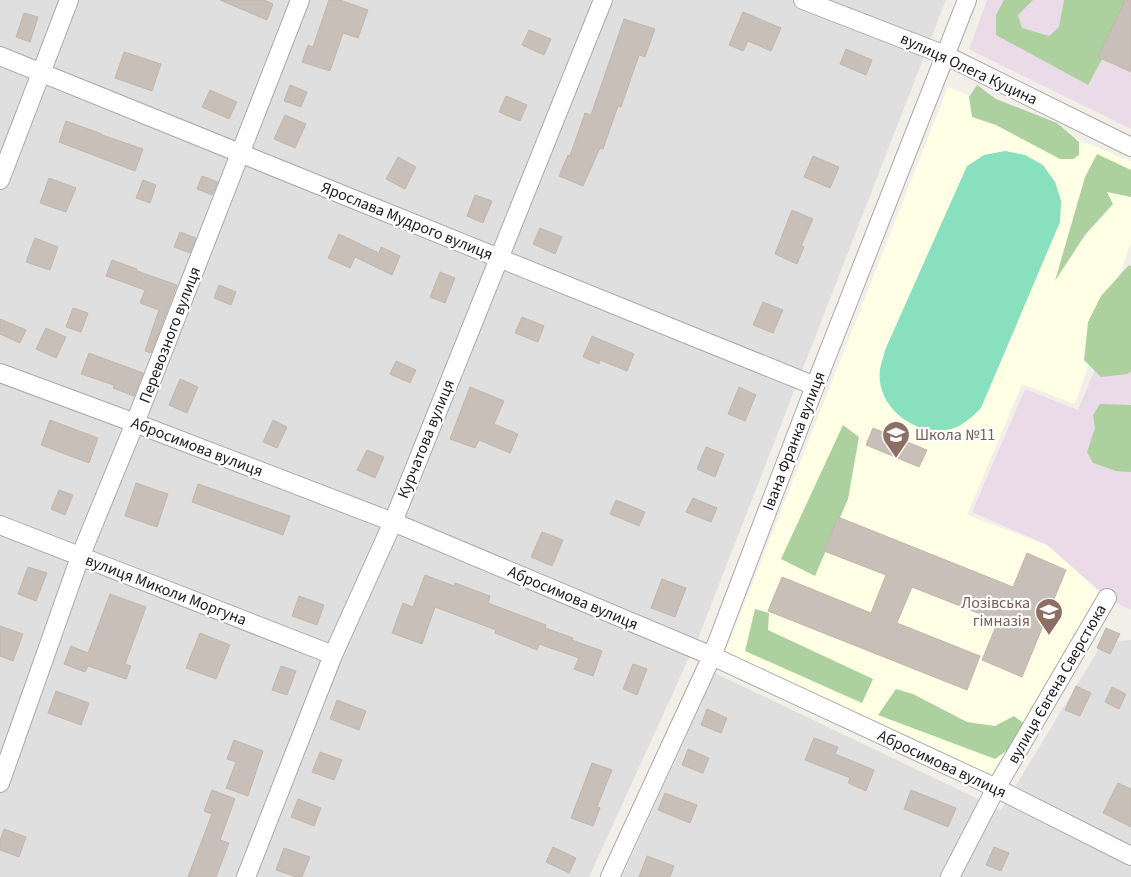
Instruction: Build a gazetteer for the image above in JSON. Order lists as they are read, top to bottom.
{
  "streets": {
    "street": [
      "вулиця Олега Куцина",
      "Ярослава Мудрого вулиця",
      "Перевозного вулиця",
      "Курчатова вулиця",
      "Івана Франка вулиця",
      "Абросимова вулиця",
      "вулиця Миколи Моргуна",
      "вулиця Євгена Сверстюка"
    ]
  },
  "crossings": [
    ["вулиця Олега Куцина", "Івана Франка вулиця"],
    ["Ярослава Мудрого вулиця", "Перевозного вулиця"],
    ["Ярослава Мудрого вулиця", "Курчатова вулиця"],
    ["Ярослава Мудрого вулиця", "Івана Франка вулиця"],
    ["Перевозного вулиця", "Абросимова вулиця"],
    ["Перевозного вулиця", "вулиця Миколи Моргуна"],
    ["Курчатова вулиця", "Абросимова вулиця"],
    ["Курчатова вулиця", "вулиця Миколи Моргуна"],
    ["Івана Франка вулиця", "Абросимова вулиця"],
    ["Абросимова вулиця", "вулиця Євгена Сверстюка"]
  ],
  "places": {
    "school or university": ["Школа №11", "Лозівська гімназія"]
  }
}
